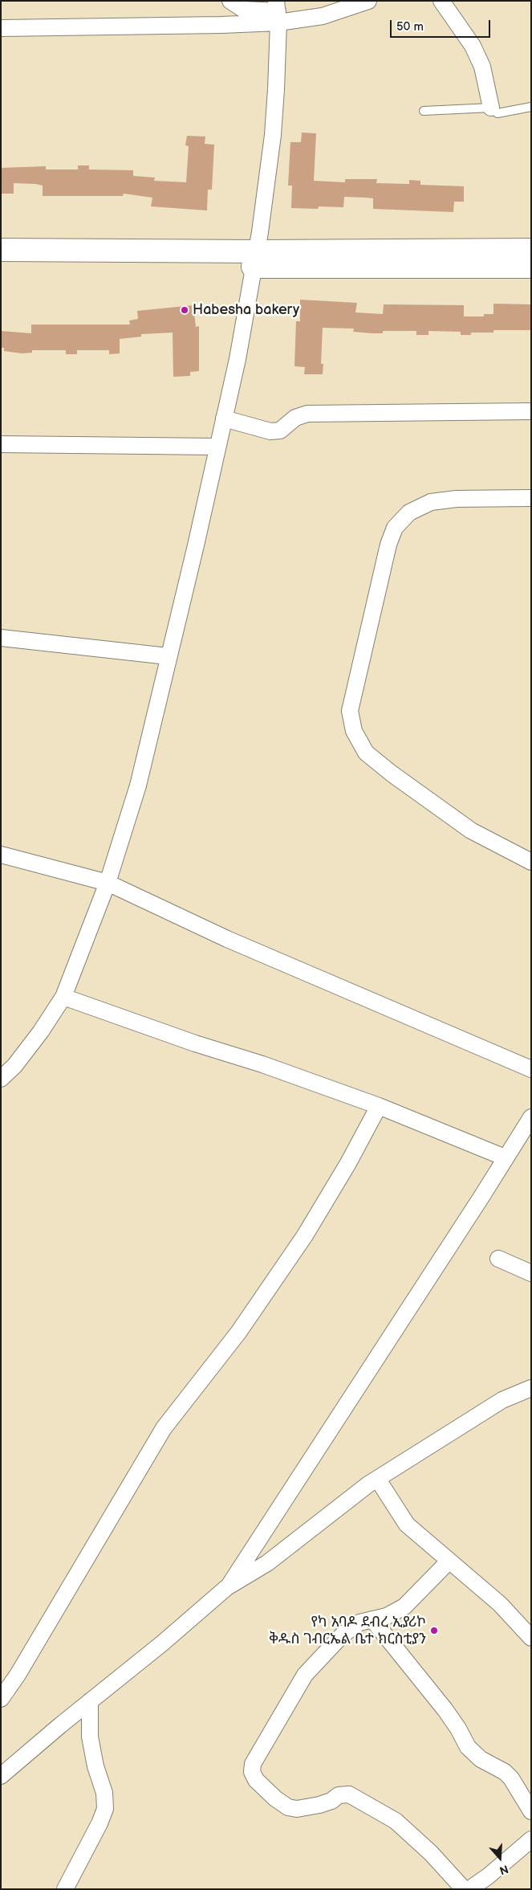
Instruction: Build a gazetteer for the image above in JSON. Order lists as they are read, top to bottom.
{
  "places": ["Habesha bakery", "የካ አባዶ ደብረ ኢያሪኮ ቅዱስ ገብርኤል ቤተ ክርስቲያን"],
  "scale_bar": "50 m",
  "north": "bottom"
}
